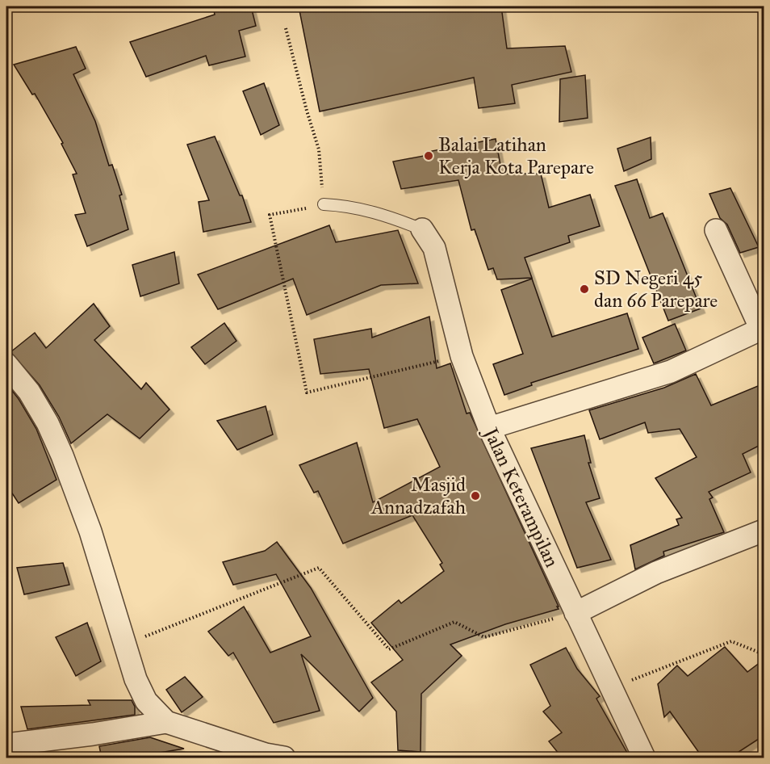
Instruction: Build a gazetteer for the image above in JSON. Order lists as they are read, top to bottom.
{
  "streets": {
    "street": ["Jalan Keterampilan"]
  },
  "places": ["Balai Latihan Kerja Kota Parepare", "SD Negeri 45 dan 66 Parepare", "Masjid Annadzafah"]
}
